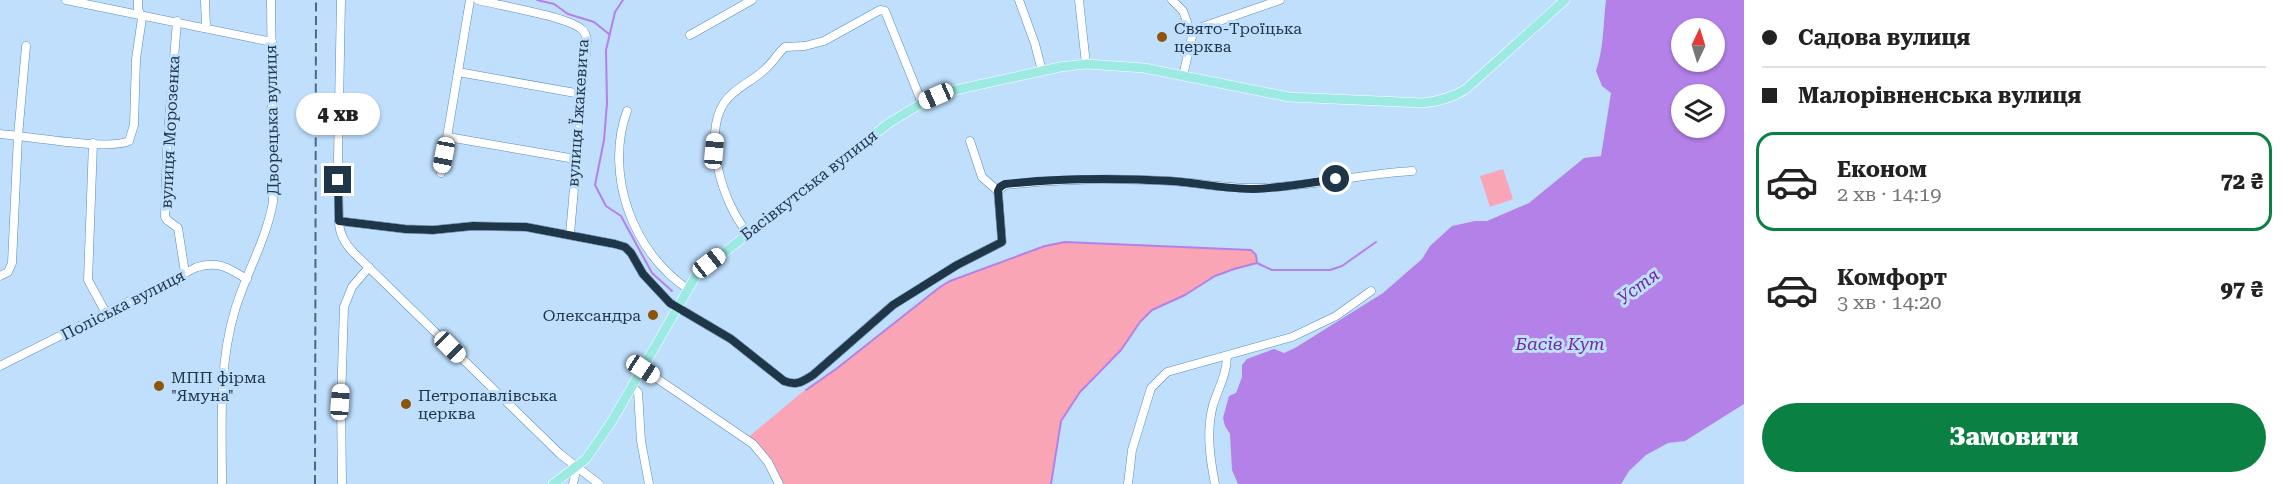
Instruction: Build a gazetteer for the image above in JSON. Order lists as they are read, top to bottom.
{
  "streets": {
    "main road": ["Басівкутська вулиця"],
    "street": [
      "вулиця Їжакевича",
      "Дворецька вулиця",
      "вулиця Морозенка",
      "Поліська вулиця"
    ]
  },
  "crossings": [
    ["Дворецька вулиця", "Поліська вулиця"],
    ["вулиця Морозенка", "Поліська вулиця"]
  ],
  "water": ["Устя", "Басів Кут"],
  "places": [
    "Свято-Троїцька церква",
    "Олександра",
    "МПП фірма \"Ямуна\"",
    "Петропавлівська церква"
  ],
  "north": "top",
  "page": {
    "banner": ["Садова вулиця", "Малорівненська вулиця"],
    "bubble": "4 хв",
    "list": [
      {
        "name": "Економ",
        "note": "2 хв · 14:19",
        "value": "72 ₴"
      },
      {
        "name": "Комфорт",
        "note": "3 хв · 14:20",
        "value": "97 ₴"
      }
    ],
    "buttons": "Замовити"
  }
}
